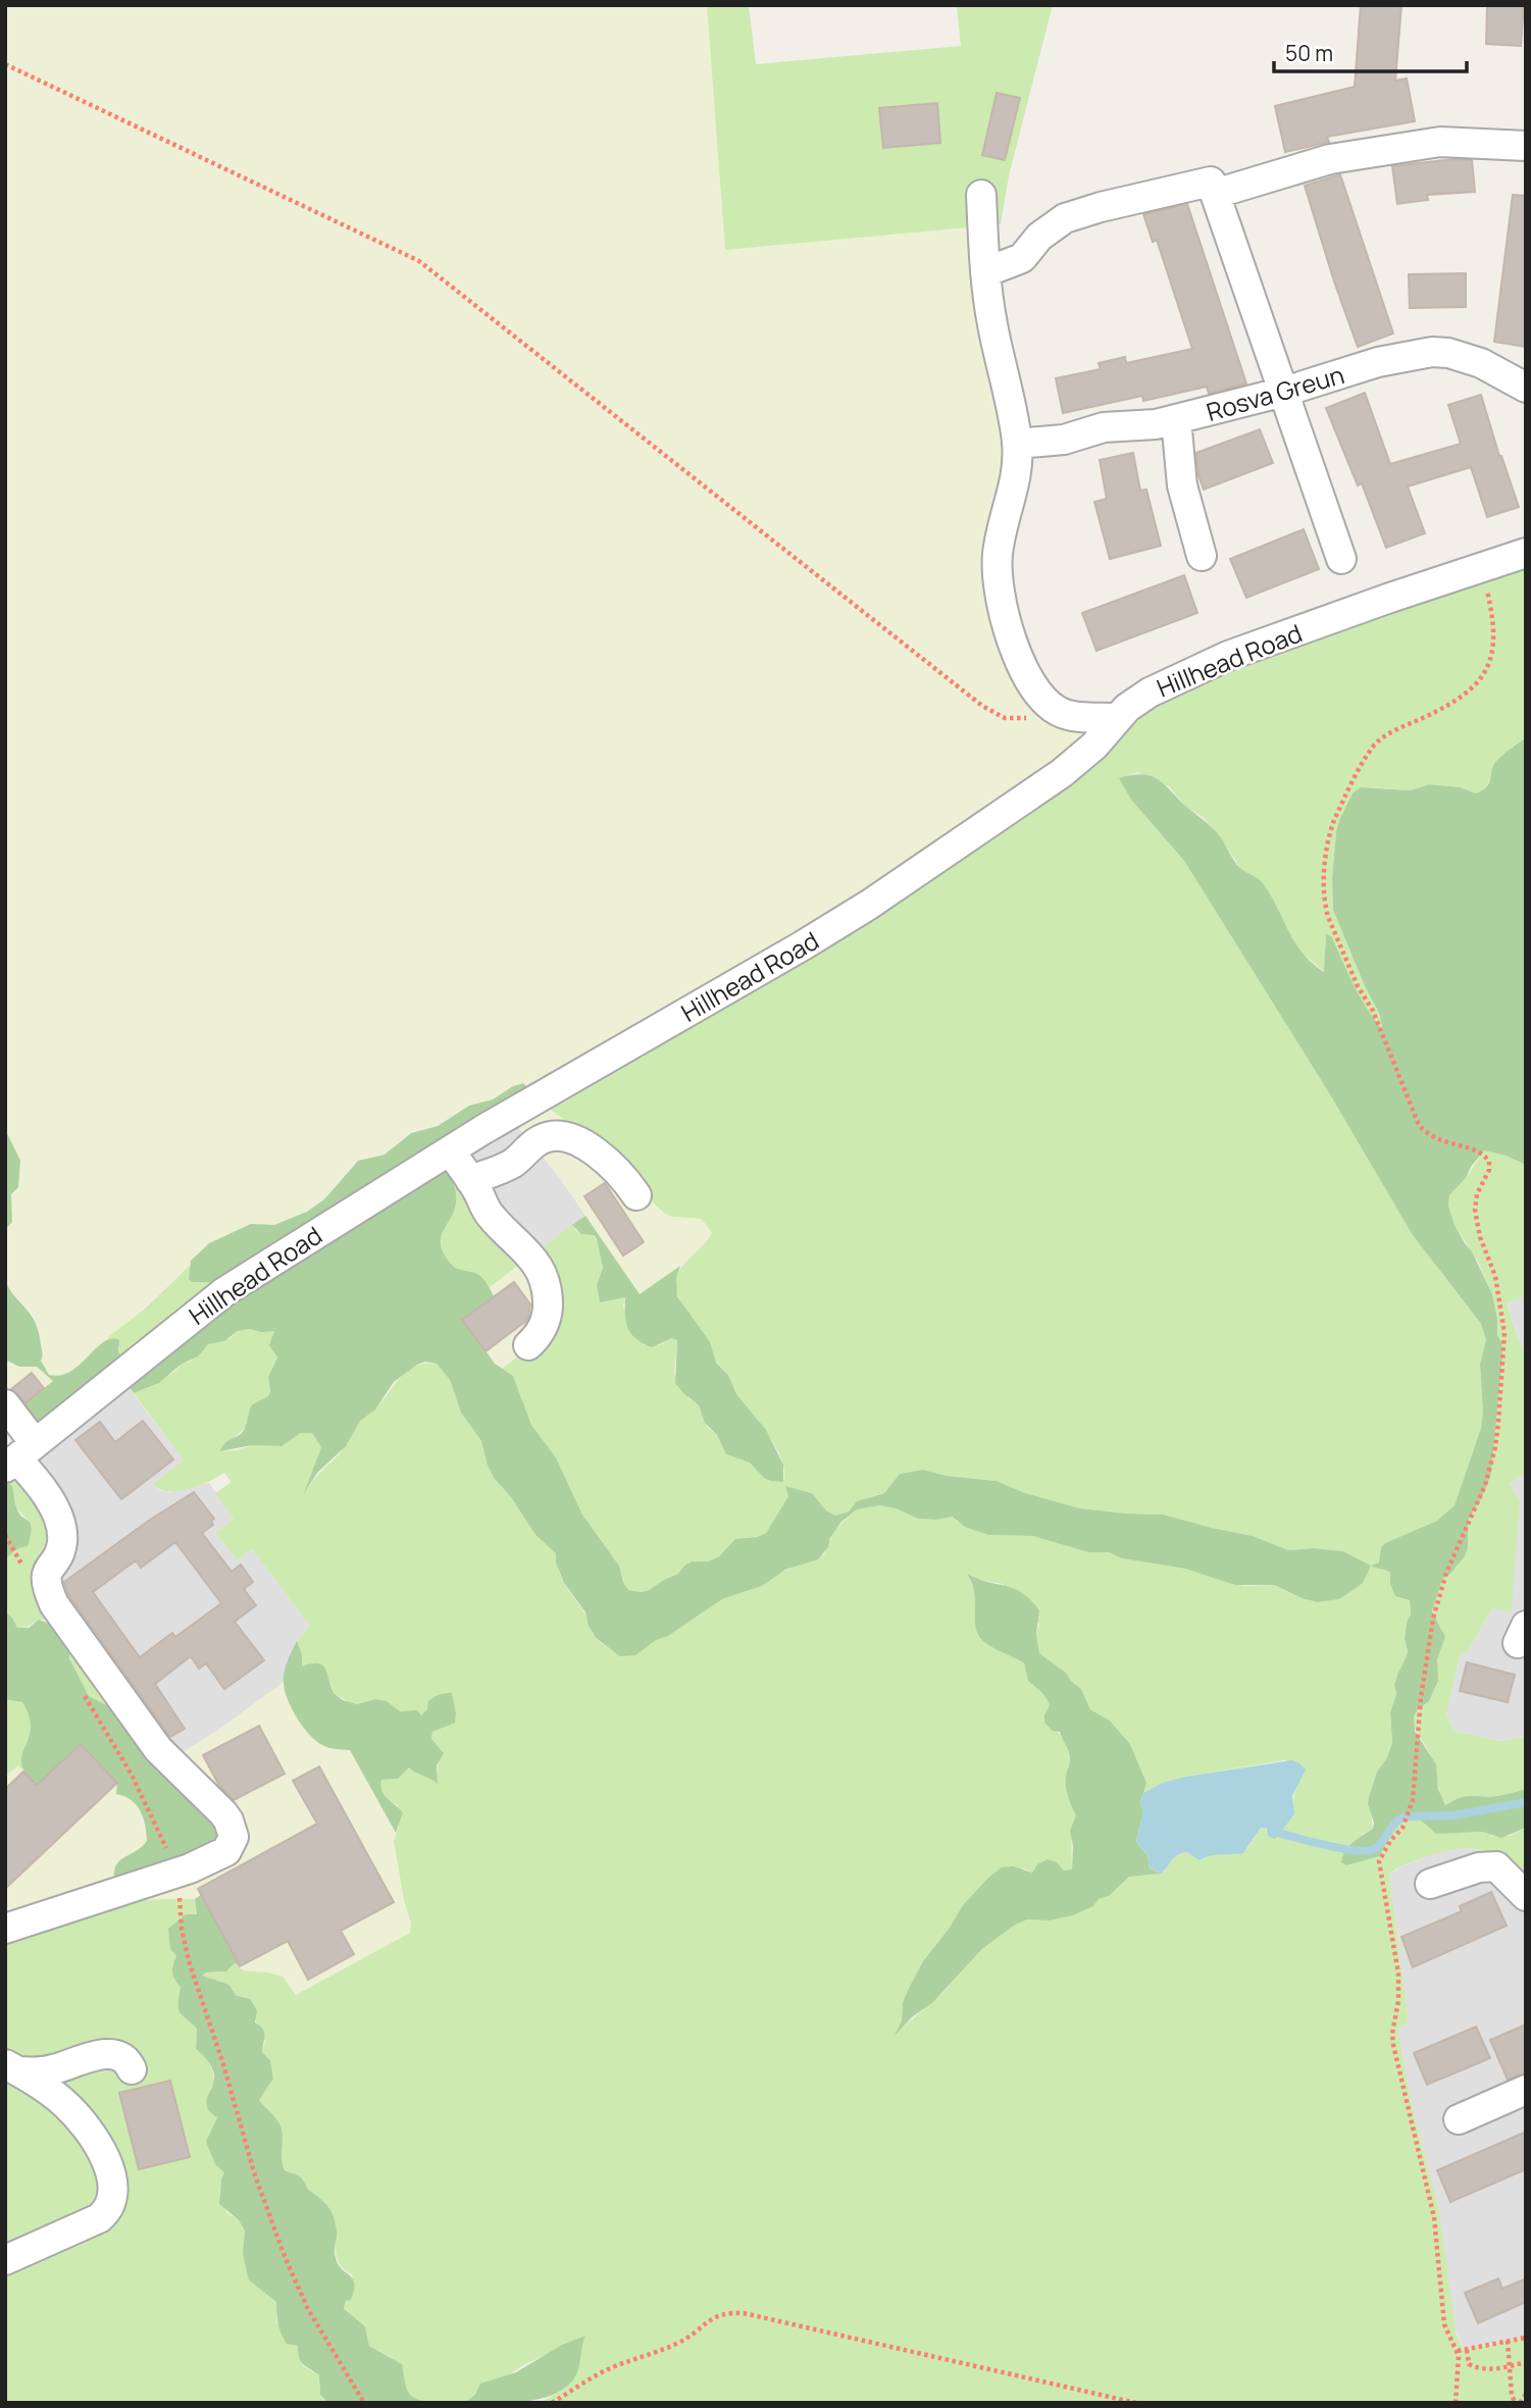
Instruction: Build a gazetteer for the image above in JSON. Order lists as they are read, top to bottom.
{
  "streets": {
    "street": ["Rosva Greun", "Hillhead Road"]
  },
  "scale_bar": "50 m"
}
